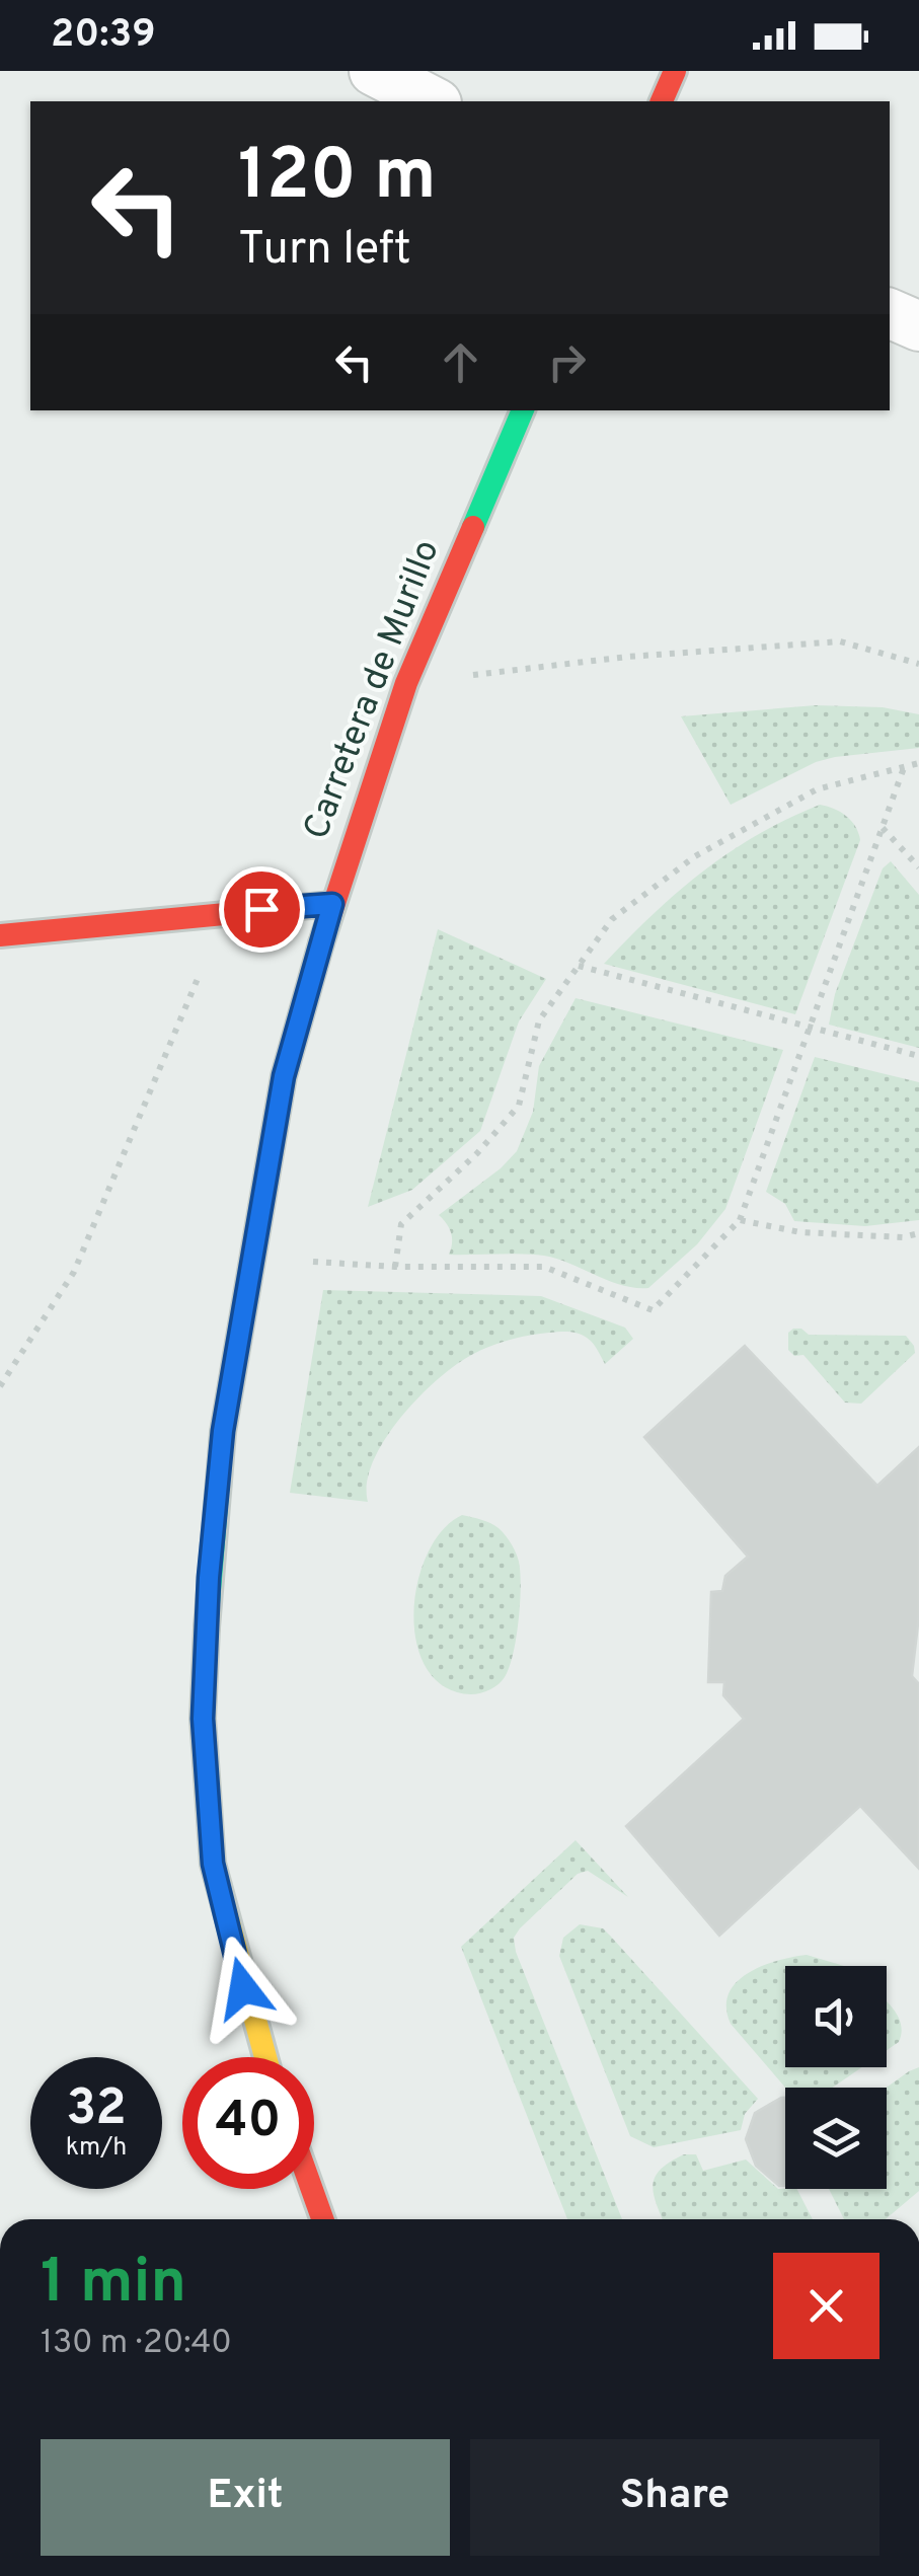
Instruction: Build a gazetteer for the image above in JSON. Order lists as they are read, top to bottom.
{
  "streets": {
    "street": ["Carretera de Murillo"]
  },
  "page": {
    "status": "20:39",
    "turn": ["120 m", "Turn left"],
    "speed": "32 km/h",
    "limit": "40",
    "heading": ["1 min", "130 m · 20:40"],
    "buttons": ["Exit", "Share"]
  }
}
